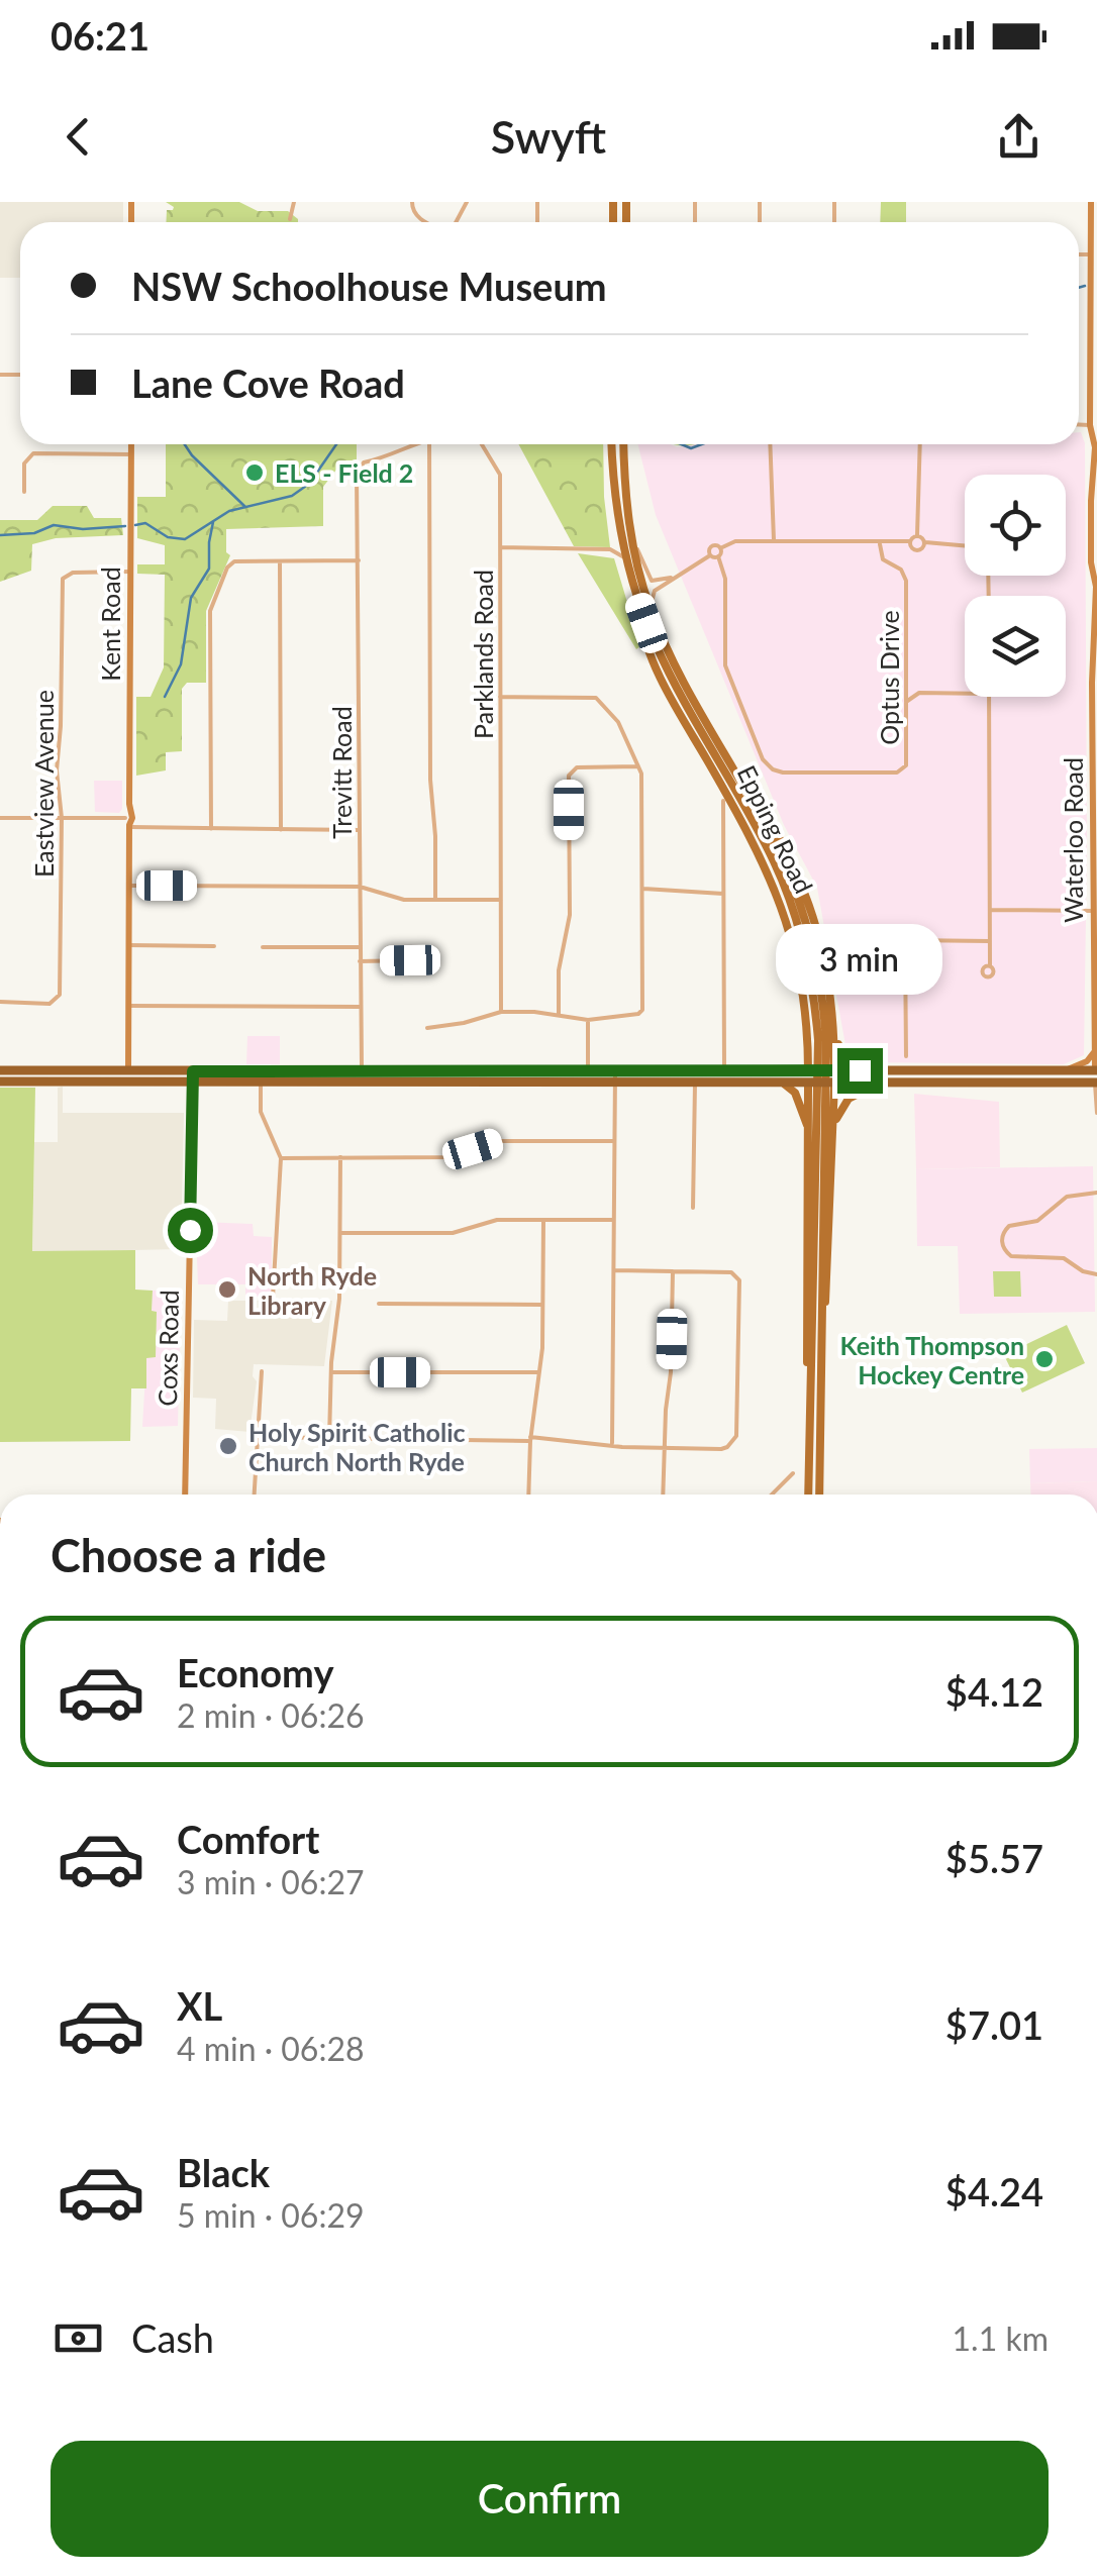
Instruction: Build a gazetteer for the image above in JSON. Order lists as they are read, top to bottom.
{
  "streets": {
    "highway": ["Kent Road", "Waterloo Road"],
    "main road": ["Epping Road"],
    "street": [
      "Parklands Road",
      "Optus Drive",
      "Trevitt Road",
      "Eastview Avenue",
      "Coxs Road"
    ]
  },
  "crossings": [
    ["Kent Road", "Eastview Avenue"],
    ["Parklands Road", "Trevitt Road"]
  ],
  "places": [
    "ELS - Field 2",
    "North Ryde Library",
    "Keith Thompson Hockey Centre",
    "Holy Spirit Catholic Church North Ryde"
  ],
  "page": {
    "status": "06:21",
    "header": "Swyft",
    "banner": ["NSW Schoolhouse Museum", "Lane Cove Road"],
    "bubble": "3 min",
    "heading": "Choose a ride",
    "list": [
      {
        "name": "Economy",
        "note": "2 min · 06:26",
        "value": "$4.12"
      },
      {
        "name": "Comfort",
        "note": "3 min · 06:27",
        "value": "$5.57"
      },
      {
        "name": "XL",
        "note": "4 min · 06:28",
        "value": "$7.01"
      },
      {
        "name": "Black",
        "note": "5 min · 06:29",
        "value": "$4.24"
      }
    ],
    "pay": ["Cash", "1.1 km"],
    "buttons": "Confirm"
  }
}
